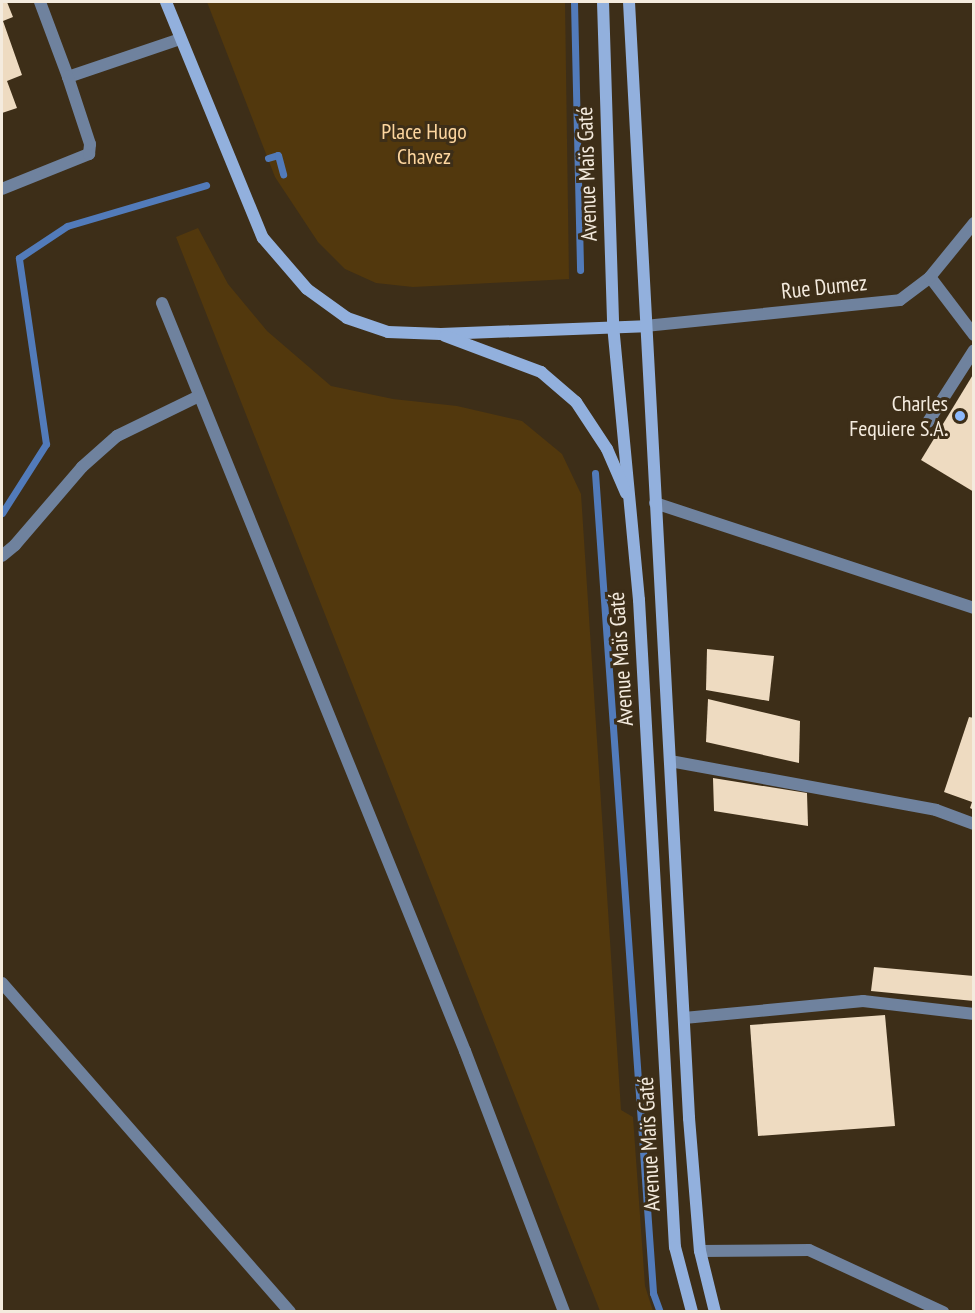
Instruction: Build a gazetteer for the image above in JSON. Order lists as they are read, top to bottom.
{
  "streets": {
    "main road": ["Avenue Maïs Gaté"],
    "street": ["Rue Dumez"]
  },
  "crossings": [
    ["Avenue Maïs Gaté", "Rue Dumez"]
  ],
  "parks": ["Place Hugo Chavez"],
  "places": ["Charles Fequiere S.A."]
}
